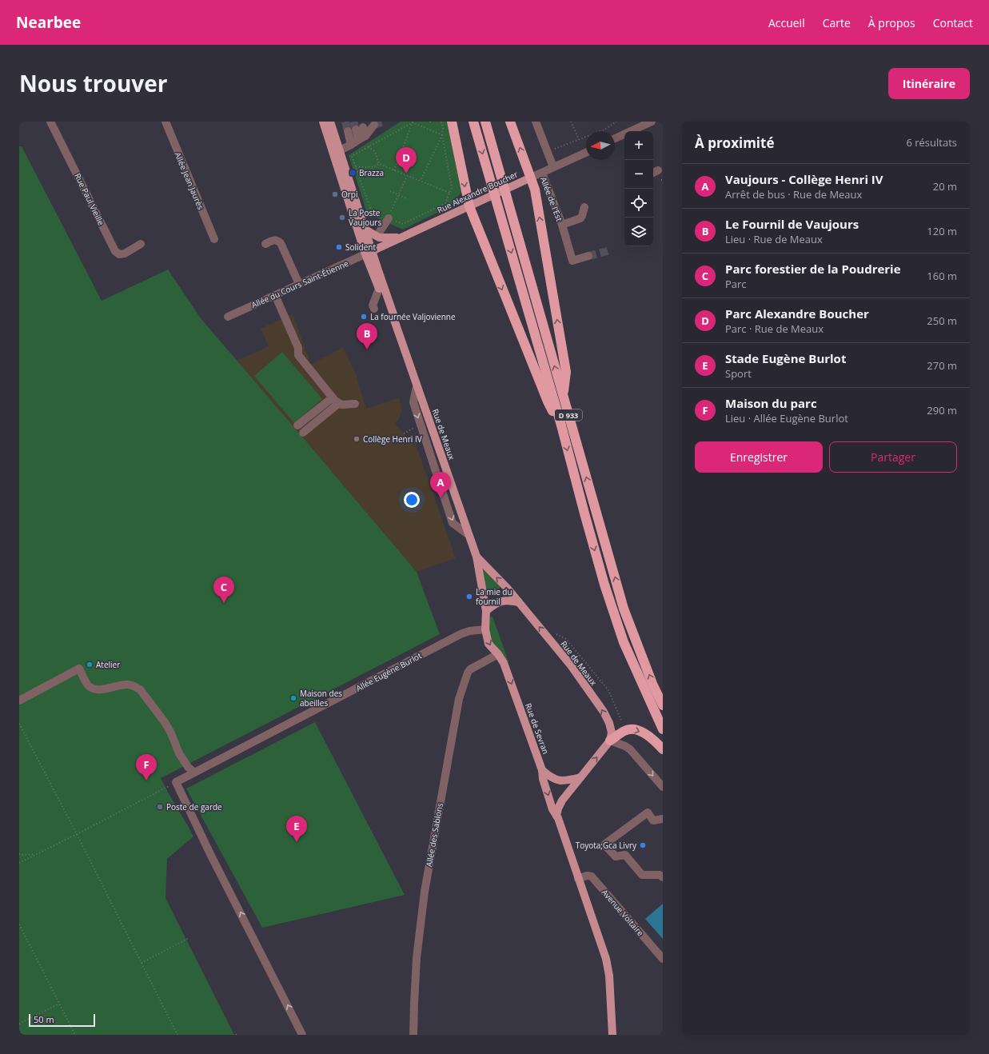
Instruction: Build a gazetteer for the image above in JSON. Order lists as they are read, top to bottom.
{
  "streets": {
    "highway": ["D 933"],
    "main road": ["Rue Alexandre Boucher", "Rue de Meaux", "Rue de Sevran"],
    "street": [
      "Allée Jean Jaurès",
      "Rue Paul Vieille",
      "Allée de l'Est",
      "Allée du Cours Saint-Étienne",
      "Allée Eugène Burlot",
      "Allée des Sablons",
      "Avenue Voltaire"
    ]
  },
  "crossings": [
    ["Rue Alexandre Boucher", "Allée de l'Est"],
    ["Rue Alexandre Boucher", "Allée du Cours Saint-Étienne"],
    ["Rue Alexandre Boucher", "Rue de Meaux"],
    ["Allée du Cours Saint-Étienne", "Rue de Meaux"],
    ["Rue de Meaux", "Rue de Sevran"],
    ["Allée Eugène Burlot", "Rue de Sevran"],
    ["Rue de Sevran", "Allée des Sablons"],
    ["Rue de Sevran", "Avenue Voltaire"]
  ],
  "one_way": ["Rue de Sevran"],
  "places": {
    "transit": ["Brazza"],
    "other": [
      "Orpi",
      "La Poste Vaujours",
      "Solident",
      "La fournée Valjovienne",
      "Collège Henri IV",
      "La mie du fournil",
      "Atelier",
      "Maison des abeilles",
      "Poste de garde",
      "Toyota;Gca Livry"
    ]
  },
  "scale_bar": "50 m",
  "north": "left",
  "page": {
    "header": "Nearbee",
    "nav": [
      "Accueil",
      "Carte",
      "À propos",
      "Contact"
    ],
    "title": "Nous trouver",
    "buttons": [
      "Itinéraire",
      ["Enregistrer", "Partager"]
    ],
    "heading": ["À proximité", "6 résultats"],
    "map_buttons": ["+", "−"],
    "pins": [
      "D",
      "B",
      "A",
      "C",
      "F",
      "E"
    ],
    "list": [
      {
        "mark": "A",
        "name": "Vaujours - Collège Henri IV",
        "note": "Arrêt de bus · Rue de Meaux",
        "value": "20 m"
      },
      {
        "mark": "B",
        "name": "Le Fournil de Vaujours",
        "note": "Lieu · Rue de Meaux",
        "value": "120 m"
      },
      {
        "mark": "C",
        "name": "Parc forestier de la Poudrerie",
        "note": "Parc",
        "value": "160 m"
      },
      {
        "mark": "D",
        "name": "Parc Alexandre Boucher",
        "note": "Parc · Rue de Meaux",
        "value": "250 m"
      },
      {
        "mark": "E",
        "name": "Stade Eugène Burlot",
        "note": "Sport",
        "value": "270 m"
      },
      {
        "mark": "F",
        "name": "Maison du parc",
        "note": "Lieu · Allée Eugène Burlot",
        "value": "290 m"
      }
    ],
    "scale": "50 m"
  }
}
